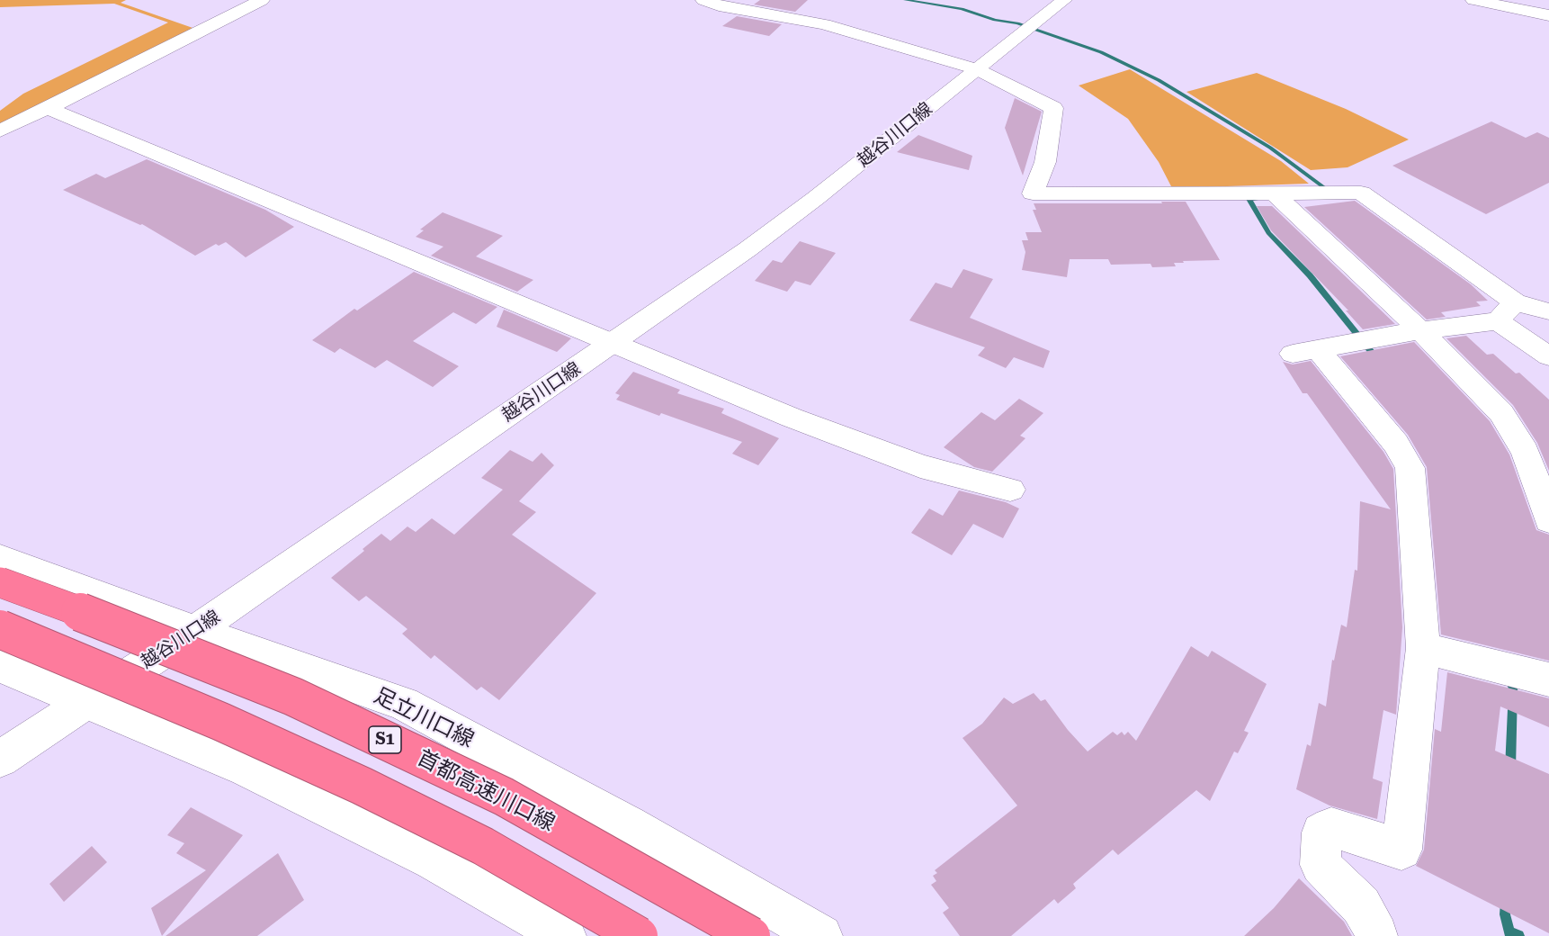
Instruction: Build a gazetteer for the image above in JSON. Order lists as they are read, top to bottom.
{
  "streets": {
    "highway": ["S1", "首都高速川口線"],
    "street": ["越谷川口線", "足立川口線"]
  },
  "crossings": [
    ["越谷川口線", "足立川口線"]
  ]
}
